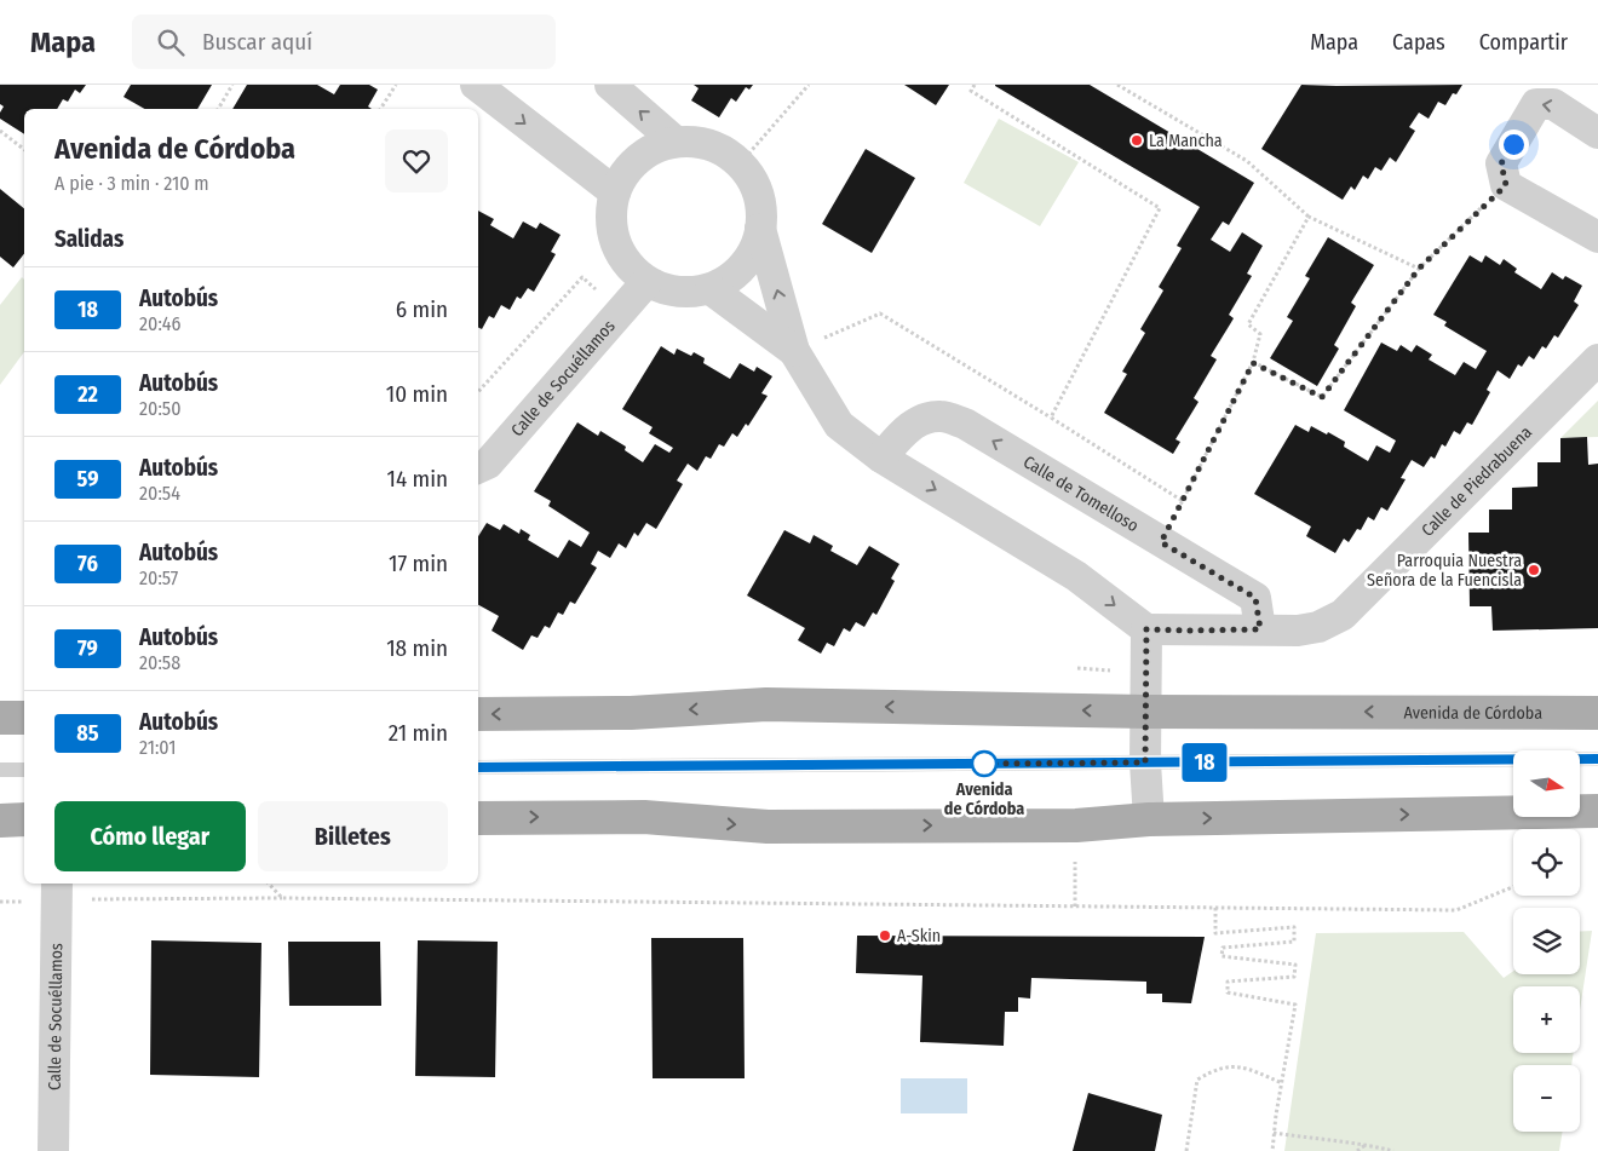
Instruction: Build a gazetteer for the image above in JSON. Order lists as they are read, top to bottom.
{
  "streets": {
    "main road": ["Avenida de Córdoba"],
    "street": ["Calle de Socuéllamos", "Calle de Piedrabuena", "Calle de Tomelloso"]
  },
  "crossings": [
    ["Calle de Piedrabuena", "Calle de Tomelloso"]
  ],
  "places": [
    "La Mancha",
    "Parroquia Nuestra Señora de la Fuencisla",
    "Avenida de Córdoba",
    "A-Skin"
  ],
  "lines": ["bus line 18"],
  "north": "right",
  "page": {
    "header": "Mapa",
    "search": "Buscar aquí",
    "nav": ["Mapa", "Capas", "Compartir"],
    "on_map": "18",
    "heading": [
      ["Avenida de Córdoba", "A pie · 3 min · 210 m"],
      "Salidas"
    ],
    "list": [
      {
        "mark": "18",
        "name": "Autobús",
        "note": "20:46",
        "value": "6 min"
      },
      {
        "mark": "22",
        "name": "Autobús",
        "note": "20:50",
        "value": "10 min"
      },
      {
        "mark": "59",
        "name": "Autobús",
        "note": "20:54",
        "value": "14 min"
      },
      {
        "mark": "76",
        "name": "Autobús",
        "note": "20:57",
        "value": "17 min"
      },
      {
        "mark": "79",
        "name": "Autobús",
        "note": "20:58",
        "value": "18 min"
      },
      {
        "mark": "85",
        "name": "Autobús",
        "note": "21:01",
        "value": "21 min"
      }
    ],
    "map_buttons": ["+", "−"],
    "buttons": ["Cómo llegar", "Billetes"]
  }
}
